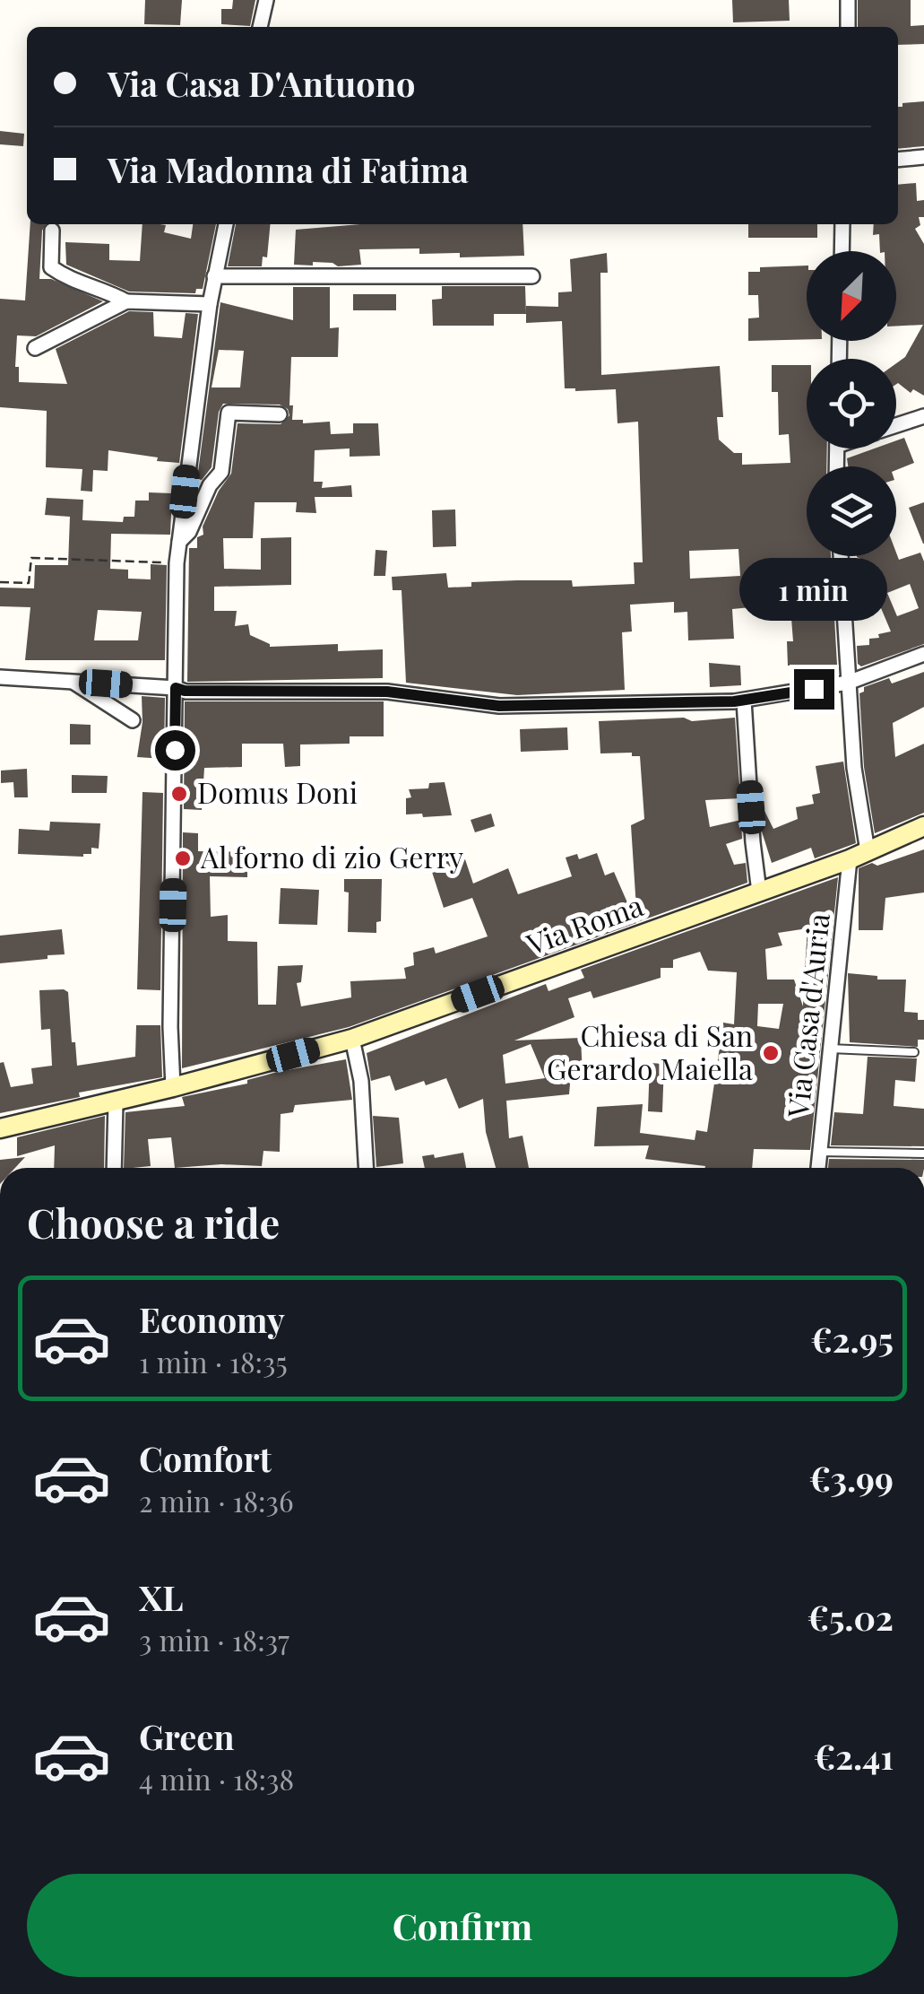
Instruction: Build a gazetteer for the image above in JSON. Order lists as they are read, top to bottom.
{
  "streets": {
    "main road": ["Via Roma"],
    "street": ["Via Casa d'Auria"]
  },
  "crossings": [
    ["Via Roma", "Via Casa d'Auria"]
  ],
  "places": ["Domus Doni", "Al forno di zio Gerry", "Chiesa di San Gerardo Maiella"],
  "north": "bottom left",
  "page": {
    "banner": ["Via Casa D'Antuono", "Via Madonna di Fatima"],
    "bubble": "1 min",
    "heading": "Choose a ride",
    "list": [
      {
        "name": "Economy",
        "note": "1 min · 18:35",
        "value": "€2.95"
      },
      {
        "name": "Comfort",
        "note": "2 min · 18:36",
        "value": "€3.99"
      },
      {
        "name": "XL",
        "note": "3 min · 18:37",
        "value": "€5.02"
      },
      {
        "name": "Green",
        "note": "4 min · 18:38",
        "value": "€2.41"
      }
    ],
    "buttons": "Confirm"
  }
}
